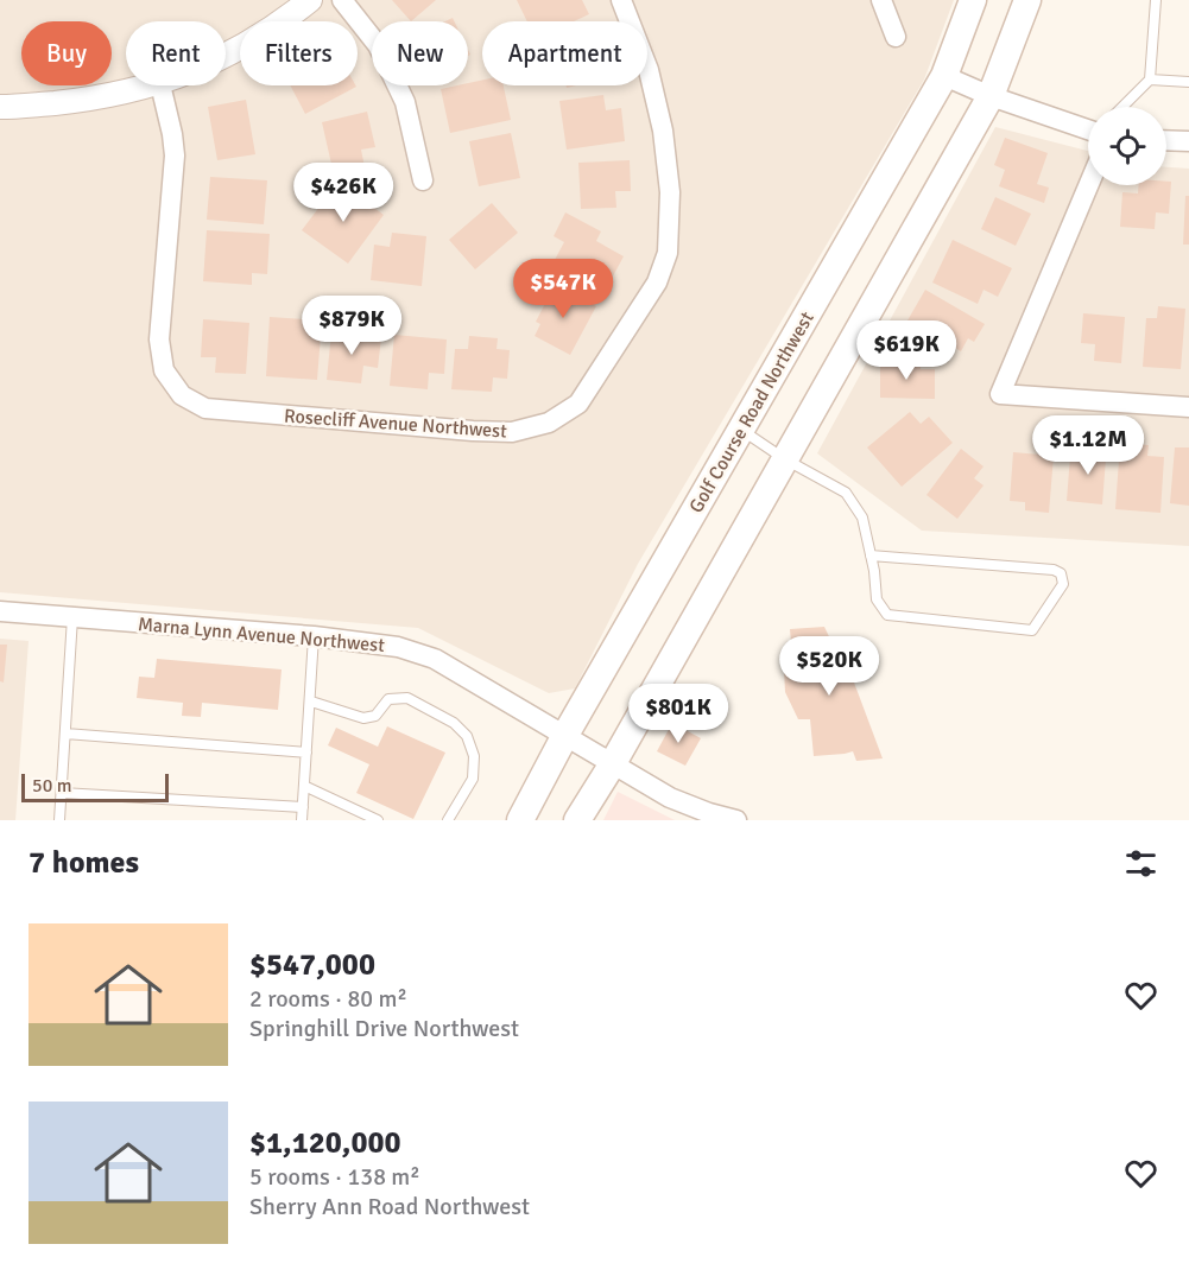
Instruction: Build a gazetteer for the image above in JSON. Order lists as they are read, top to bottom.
{
  "streets": {
    "main road": ["Golf Course Road Northwest"],
    "street": ["Rosecliff Avenue Northwest", "Marna Lynn Avenue Northwest"]
  },
  "crossings": [
    ["Golf Course Road Northwest", "Marna Lynn Avenue Northwest"]
  ],
  "scale_bar": "50 m",
  "page": {
    "chip": [
      "Buy",
      "Rent",
      "Filters",
      "New",
      "Apartment"
    ],
    "price": [
      "$426K",
      "$547K",
      "$879K",
      "$619K",
      "$1.12M",
      "$520K",
      "$801K"
    ],
    "scale": "50 m",
    "heading": "7 homes",
    "list": [
      {
        "name": "$547,000",
        "note": "2 rooms · 80 m² · Springhill Drive Northwest"
      },
      {
        "name": "$1,120,000",
        "note": "5 rooms · 138 m² · Sherry Ann Road Northwest"
      }
    ]
  }
}
